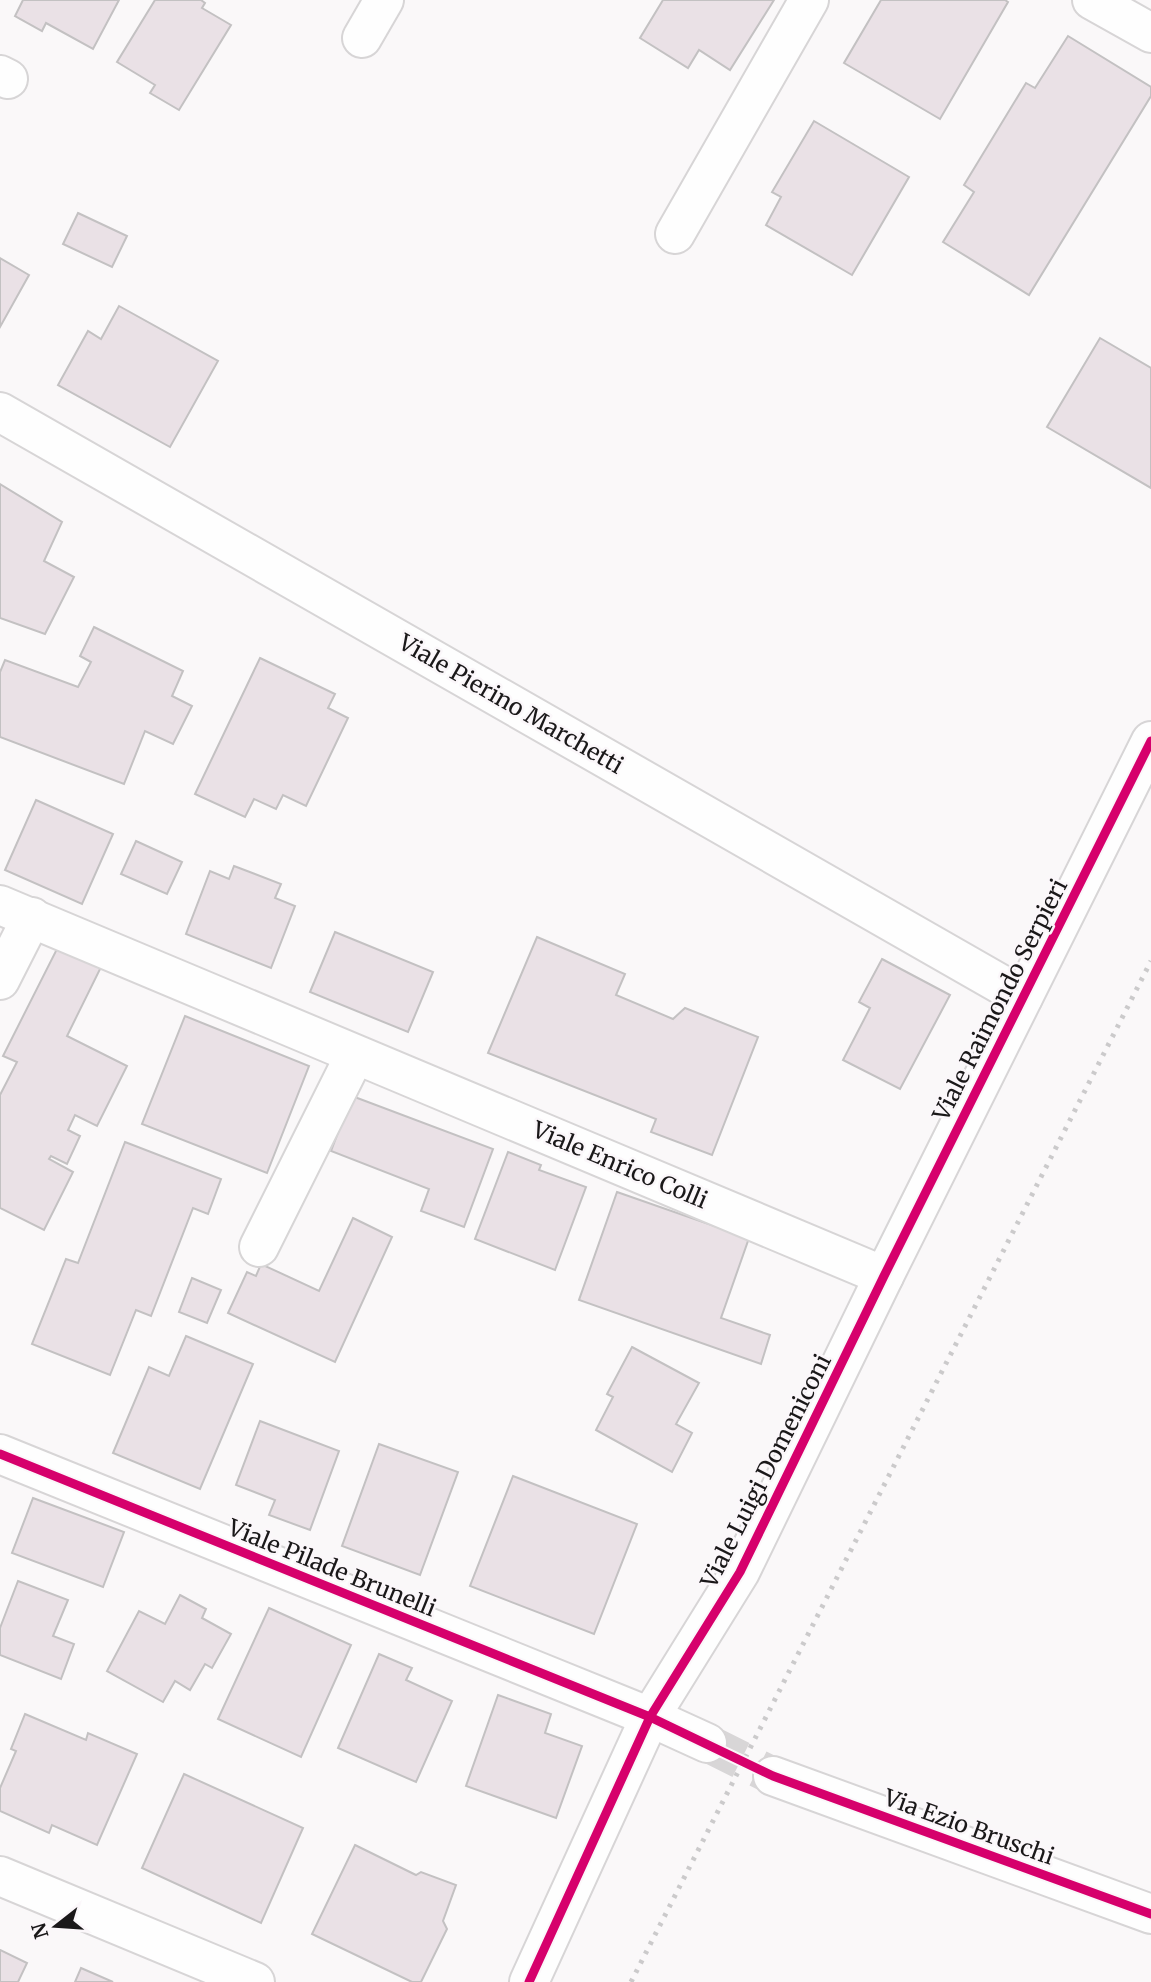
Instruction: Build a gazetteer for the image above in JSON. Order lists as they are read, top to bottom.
{
  "streets": {
    "street": [
      "Viale Pierino Marchetti",
      "Viale Raimondo Serpieri",
      "Viale Enrico Colli",
      "Viale Luigi Domeniconi",
      "Viale Pilade Brunelli",
      "Via Ezio Bruschi"
    ]
  },
  "crossings": [
    ["Viale Pierino Marchetti", "Viale Raimondo Serpieri"],
    ["Viale Raimondo Serpieri", "Viale Enrico Colli"],
    ["Viale Raimondo Serpieri", "Viale Luigi Domeniconi"],
    ["Viale Enrico Colli", "Viale Luigi Domeniconi"],
    ["Viale Luigi Domeniconi", "Viale Pilade Brunelli"]
  ],
  "north": "left"
}
